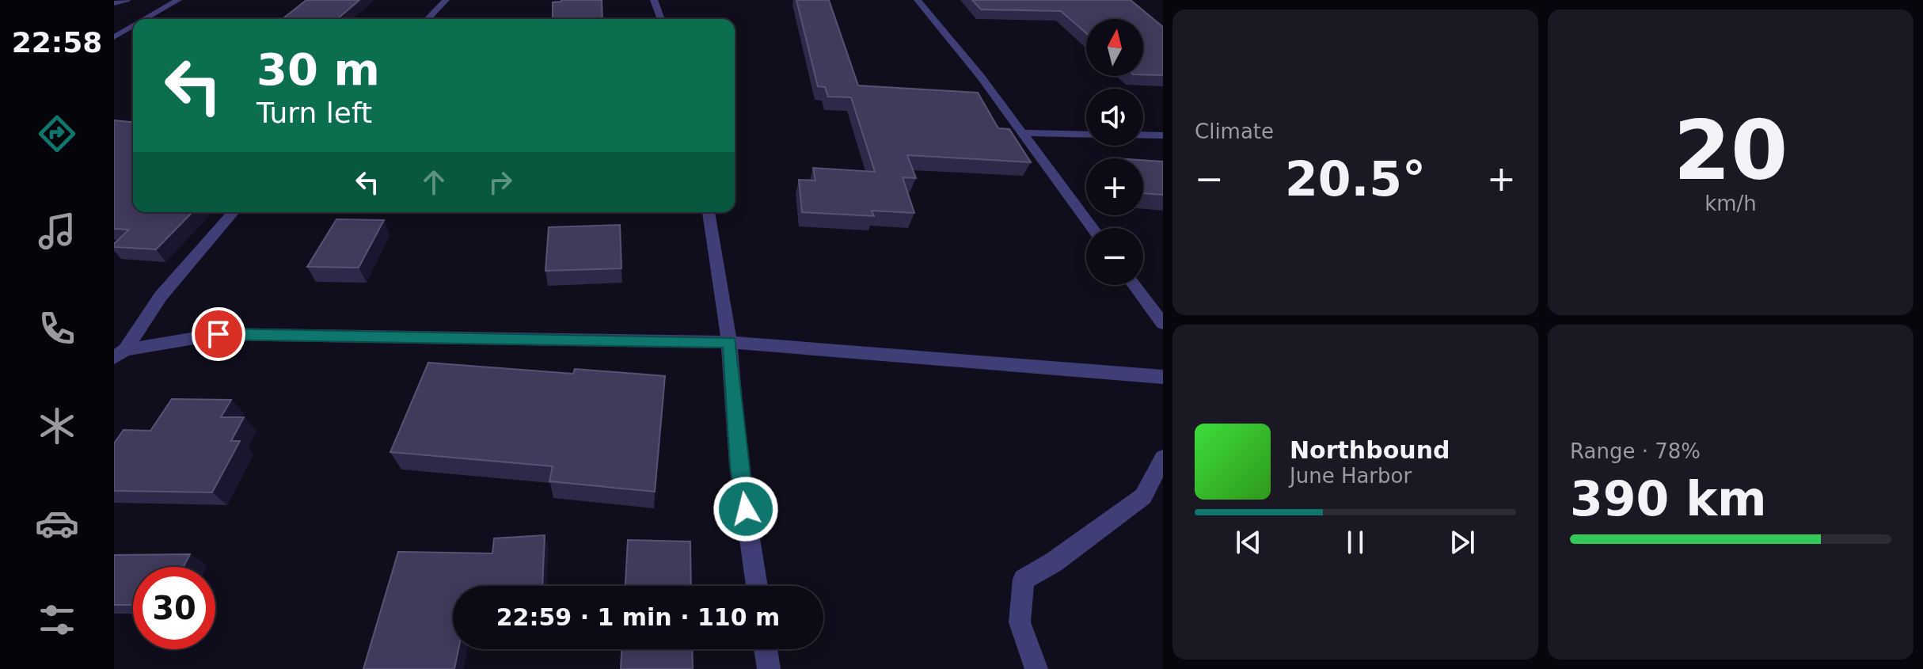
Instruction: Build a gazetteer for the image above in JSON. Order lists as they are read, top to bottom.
{
  "north": "top",
  "page": {
    "tabs": "22:58",
    "tile": [
      "Climate",
      ["20", "km/h"],
      ["Range · 78%", "390 km"]
    ],
    "map_buttons": ["+", "−"],
    "turn": ["30 m", "Turn left"],
    "heat": ["−", "20.5°", "+"],
    "song": ["Northbound", "June Harbor"],
    "limit": "30",
    "trip": "22:59 · 1 min · 110 m"
  }
}
